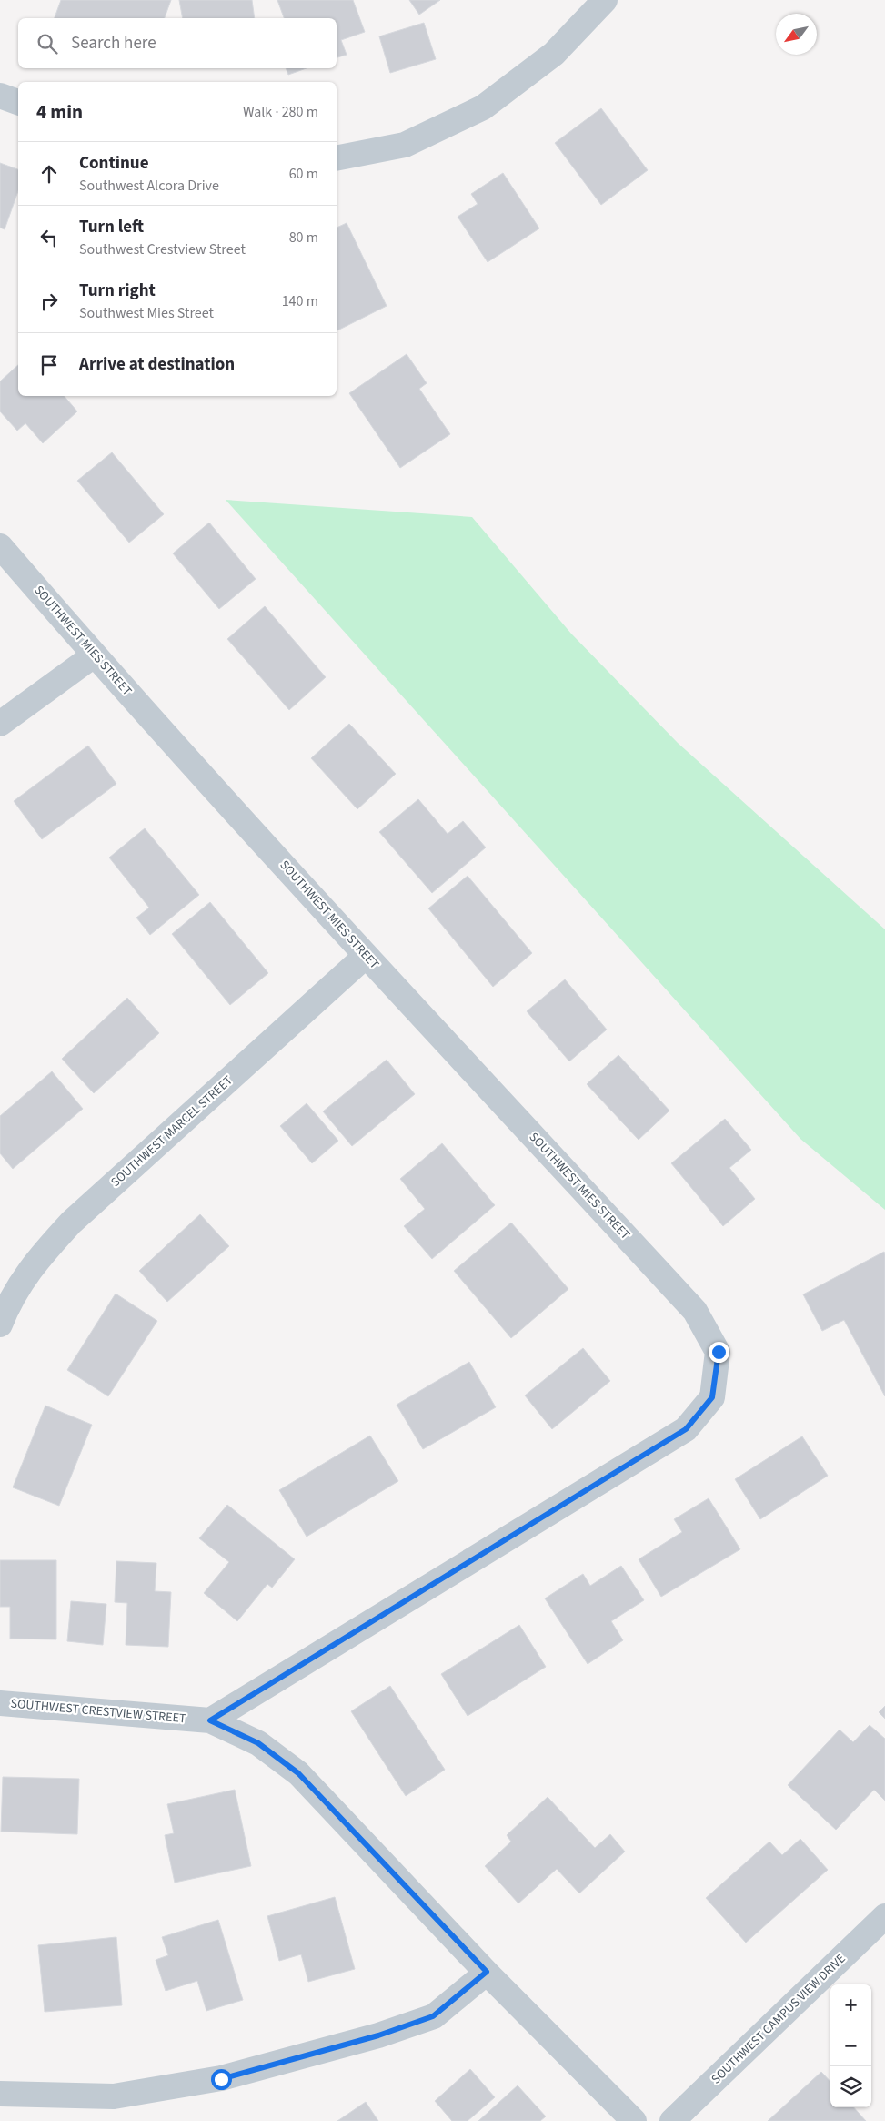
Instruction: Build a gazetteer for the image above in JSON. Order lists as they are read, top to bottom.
{
  "streets": {
    "street": [
      "SOUTHWEST MIES STREET",
      "SOUTHWEST MARCEL STREET",
      "SOUTHWEST CRESTVIEW STREET",
      "SOUTHWEST CAMPUS VIEW DRIVE"
    ]
  },
  "crossings": [
    ["SOUTHWEST MIES STREET", "SOUTHWEST MARCEL STREET"],
    ["SOUTHWEST MIES STREET", "SOUTHWEST CRESTVIEW STREET"]
  ],
  "north": "bottom left",
  "page": {
    "search": "Search here",
    "heading": ["4 min", "Walk · 280 m"],
    "list": [
      ["Continue", "Southwest Alcora Drive", "60 m"],
      ["Turn left", "Southwest Crestview Street", "80 m"],
      ["Turn right", "Southwest Mies Street", "140 m"],
      "Arrive at destination"
    ],
    "map_buttons": ["+", "−"]
  }
}
